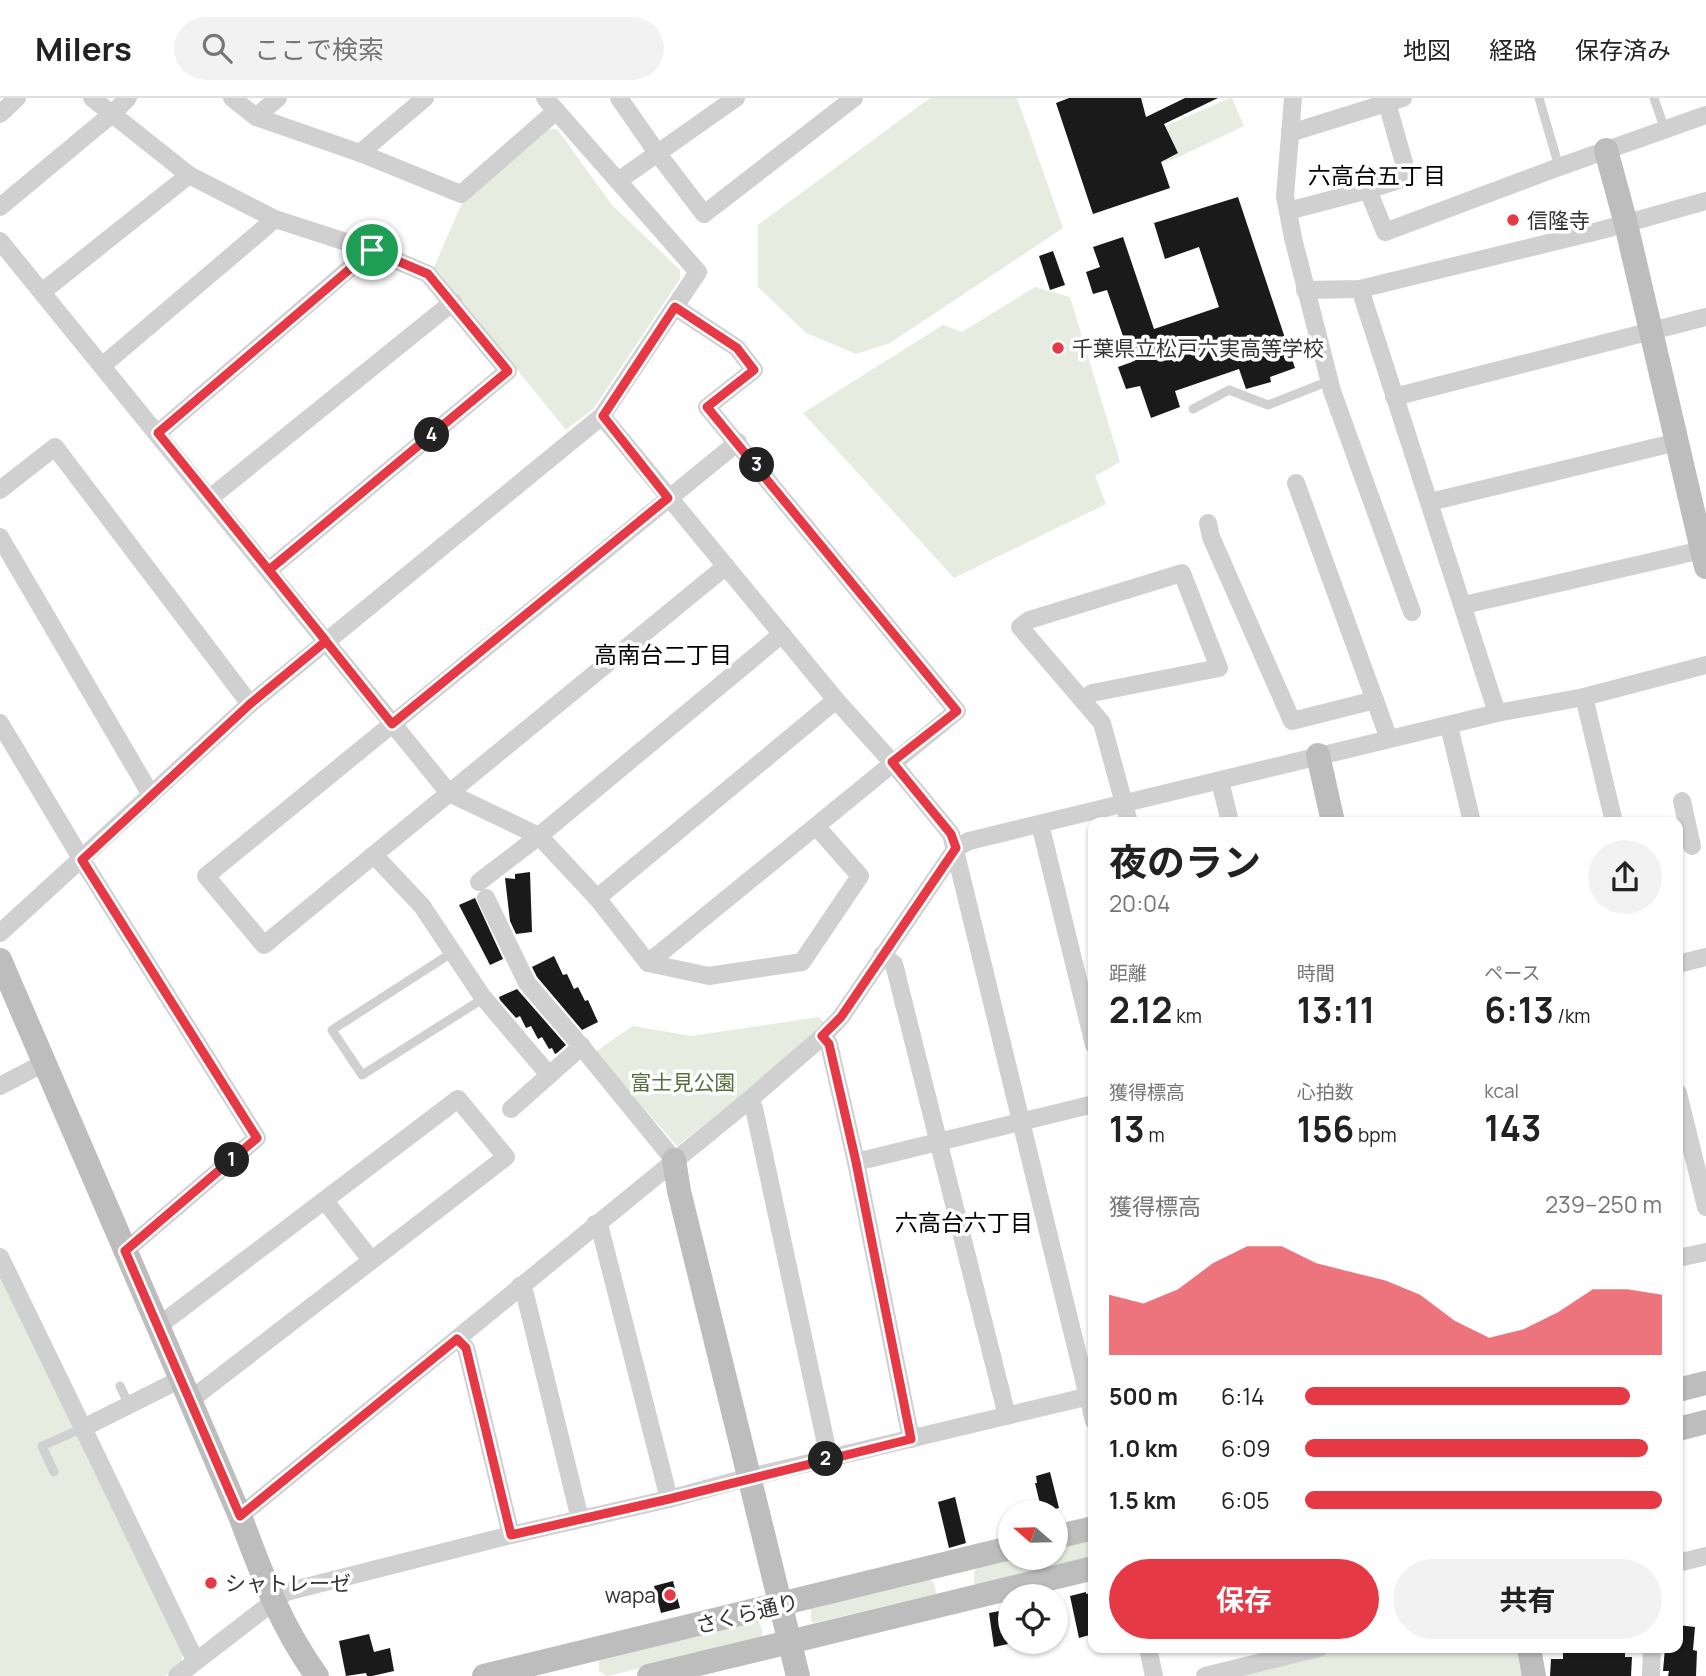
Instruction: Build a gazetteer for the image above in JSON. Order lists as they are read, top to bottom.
{
  "streets": {
    "street": ["さくら通り"]
  },
  "districts": ["六高台五丁目", "高南台二丁目", "六高台六丁目"],
  "parks": ["富士見公園"],
  "places": [
    "信隆寺",
    "千葉県立松戸六実高等学校",
    "シャトレーゼ",
    "wapa"
  ],
  "north": "left",
  "page": {
    "header": "Milers",
    "search": "ここで検索",
    "nav": ["地図", "経路", "保存済み"],
    "pins": [
      "4",
      "3",
      "1",
      "2"
    ],
    "heading": ["夜のラン", "20:04"],
    "stats": [
      ["距離", "2.12 km"],
      ["時間", "13:11"],
      ["ペース", "6:13 /km"],
      ["獲得標高", "13 m"],
      ["心拍数", "156 bpm"],
      ["kcal", "143"]
    ],
    "chart": ["獲得標高", "239–250 m"],
    "list": [
      {
        "name": "500 m",
        "note": "6:14"
      },
      {
        "name": "1.0 km",
        "note": "6:09"
      },
      {
        "name": "1.5 km",
        "note": "6:05"
      }
    ],
    "buttons": ["保存", "共有"]
  }
}
